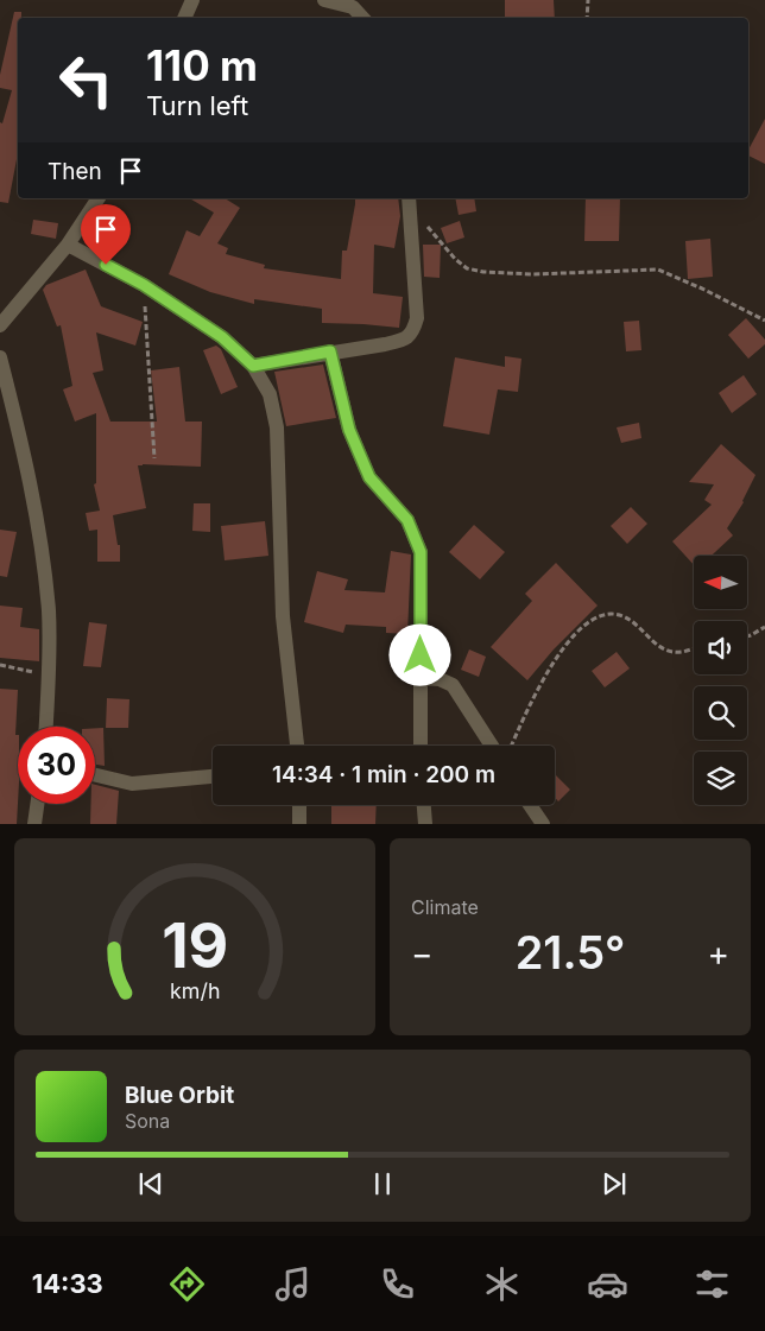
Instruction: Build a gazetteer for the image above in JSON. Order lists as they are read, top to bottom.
{
  "north": "left",
  "page": {
    "turn": ["110 m", "Turn left"],
    "then": "Then",
    "limit": "30",
    "trip": "14:34 · 1 min · 200 m",
    "tile": "Climate",
    "heat": ["−", "21.5°", "+"],
    "song": ["Blue Orbit", "Sona"],
    "tabs": "14:33",
    "gauge": ["19", "km/h"]
  }
}
